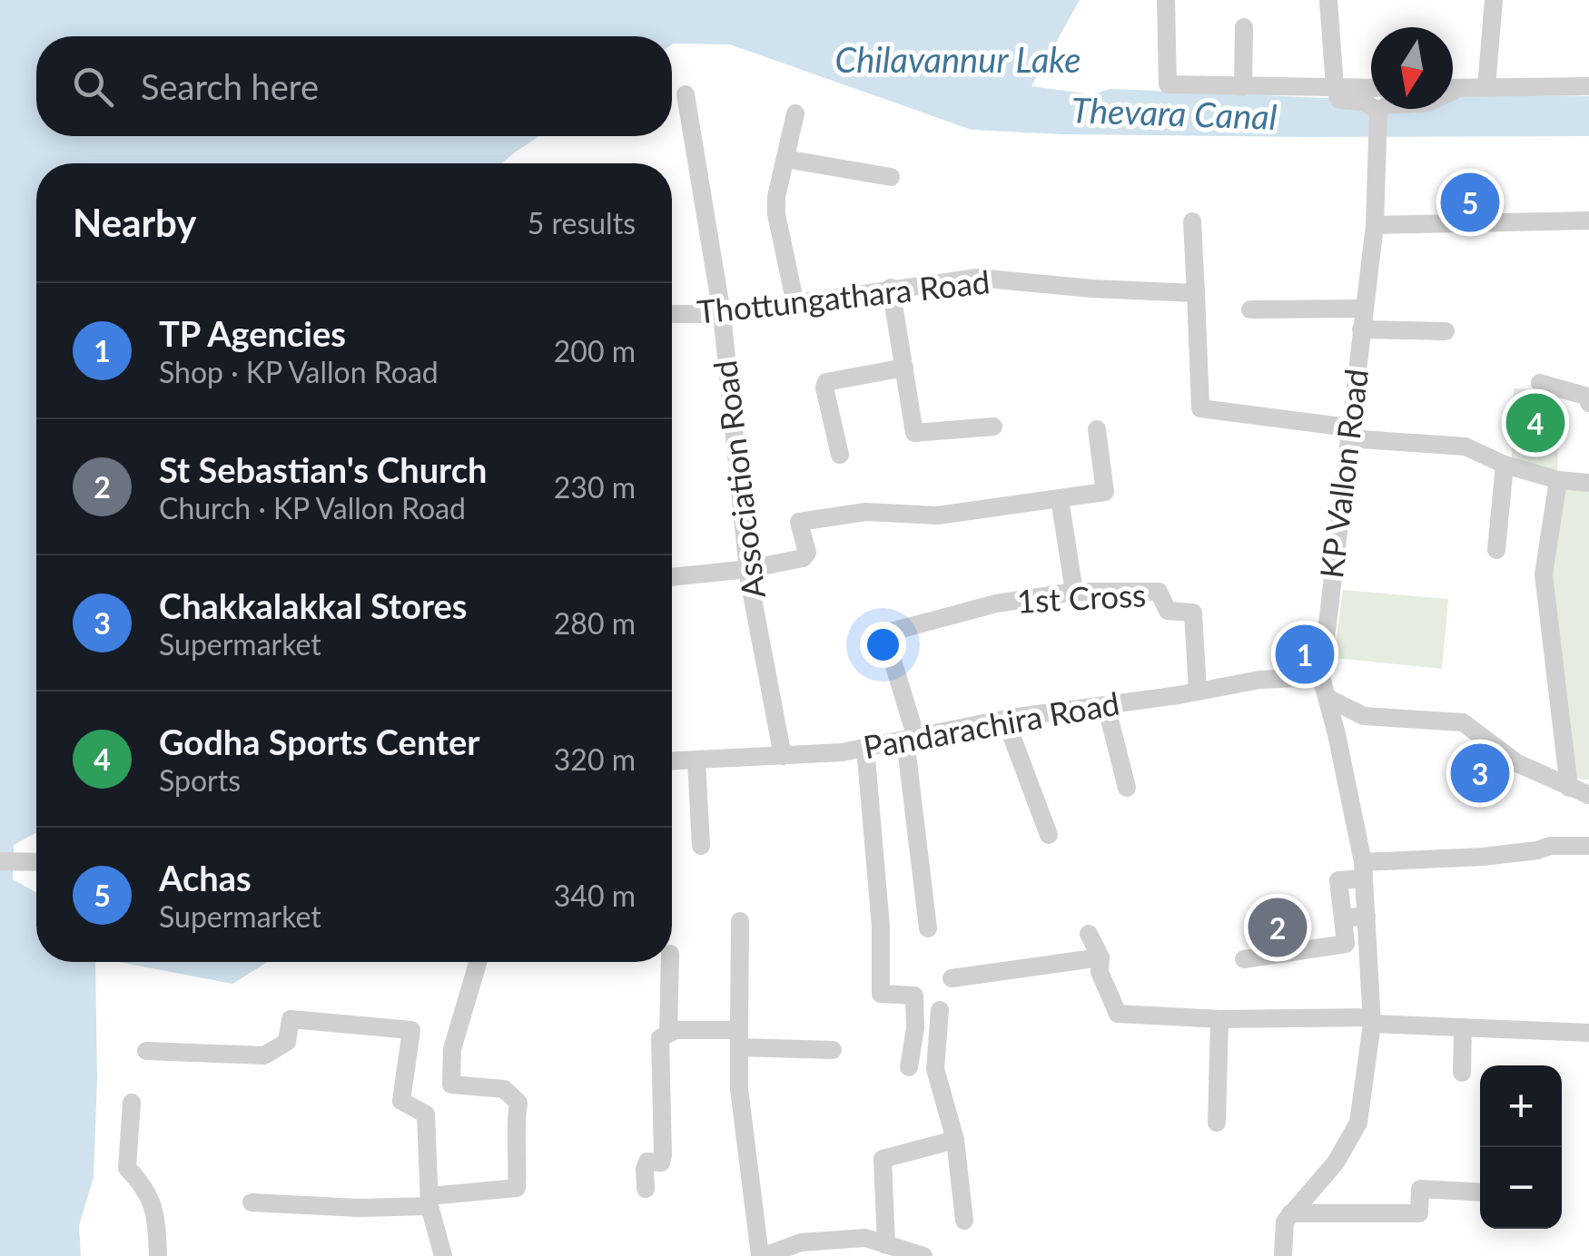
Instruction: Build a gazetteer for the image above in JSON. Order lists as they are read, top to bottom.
{
  "streets": {
    "street": [
      "Thottungathara Road",
      "KP Vallon Road",
      "Association Road",
      "1st Cross",
      "Pandarachira Road"
    ]
  },
  "crossings": [
    ["Thottungathara Road", "Association Road"],
    ["KP Vallon Road", "Pandarachira Road"],
    ["Association Road", "Pandarachira Road"],
    ["1st Cross", "Pandarachira Road"]
  ],
  "water": ["Chilavannur Lake", "Thevara Canal"],
  "north": "bottom",
  "page": {
    "search": "Search here",
    "heading": ["Nearby", "5 results"],
    "pins": [
      "5",
      "4",
      "1",
      "3",
      "2"
    ],
    "list": [
      {
        "mark": "1",
        "name": "TP Agencies",
        "note": "Shop · KP Vallon Road",
        "value": "200 m"
      },
      {
        "mark": "2",
        "name": "St Sebastian's Church",
        "note": "Church · KP Vallon Road",
        "value": "230 m"
      },
      {
        "mark": "3",
        "name": "Chakkalakkal Stores",
        "note": "Supermarket",
        "value": "280 m"
      },
      {
        "mark": "4",
        "name": "Godha Sports Center",
        "note": "Sports",
        "value": "320 m"
      },
      {
        "mark": "5",
        "name": "Achas",
        "note": "Supermarket",
        "value": "340 m"
      }
    ],
    "map_buttons": ["+", "−"]
  }
}
